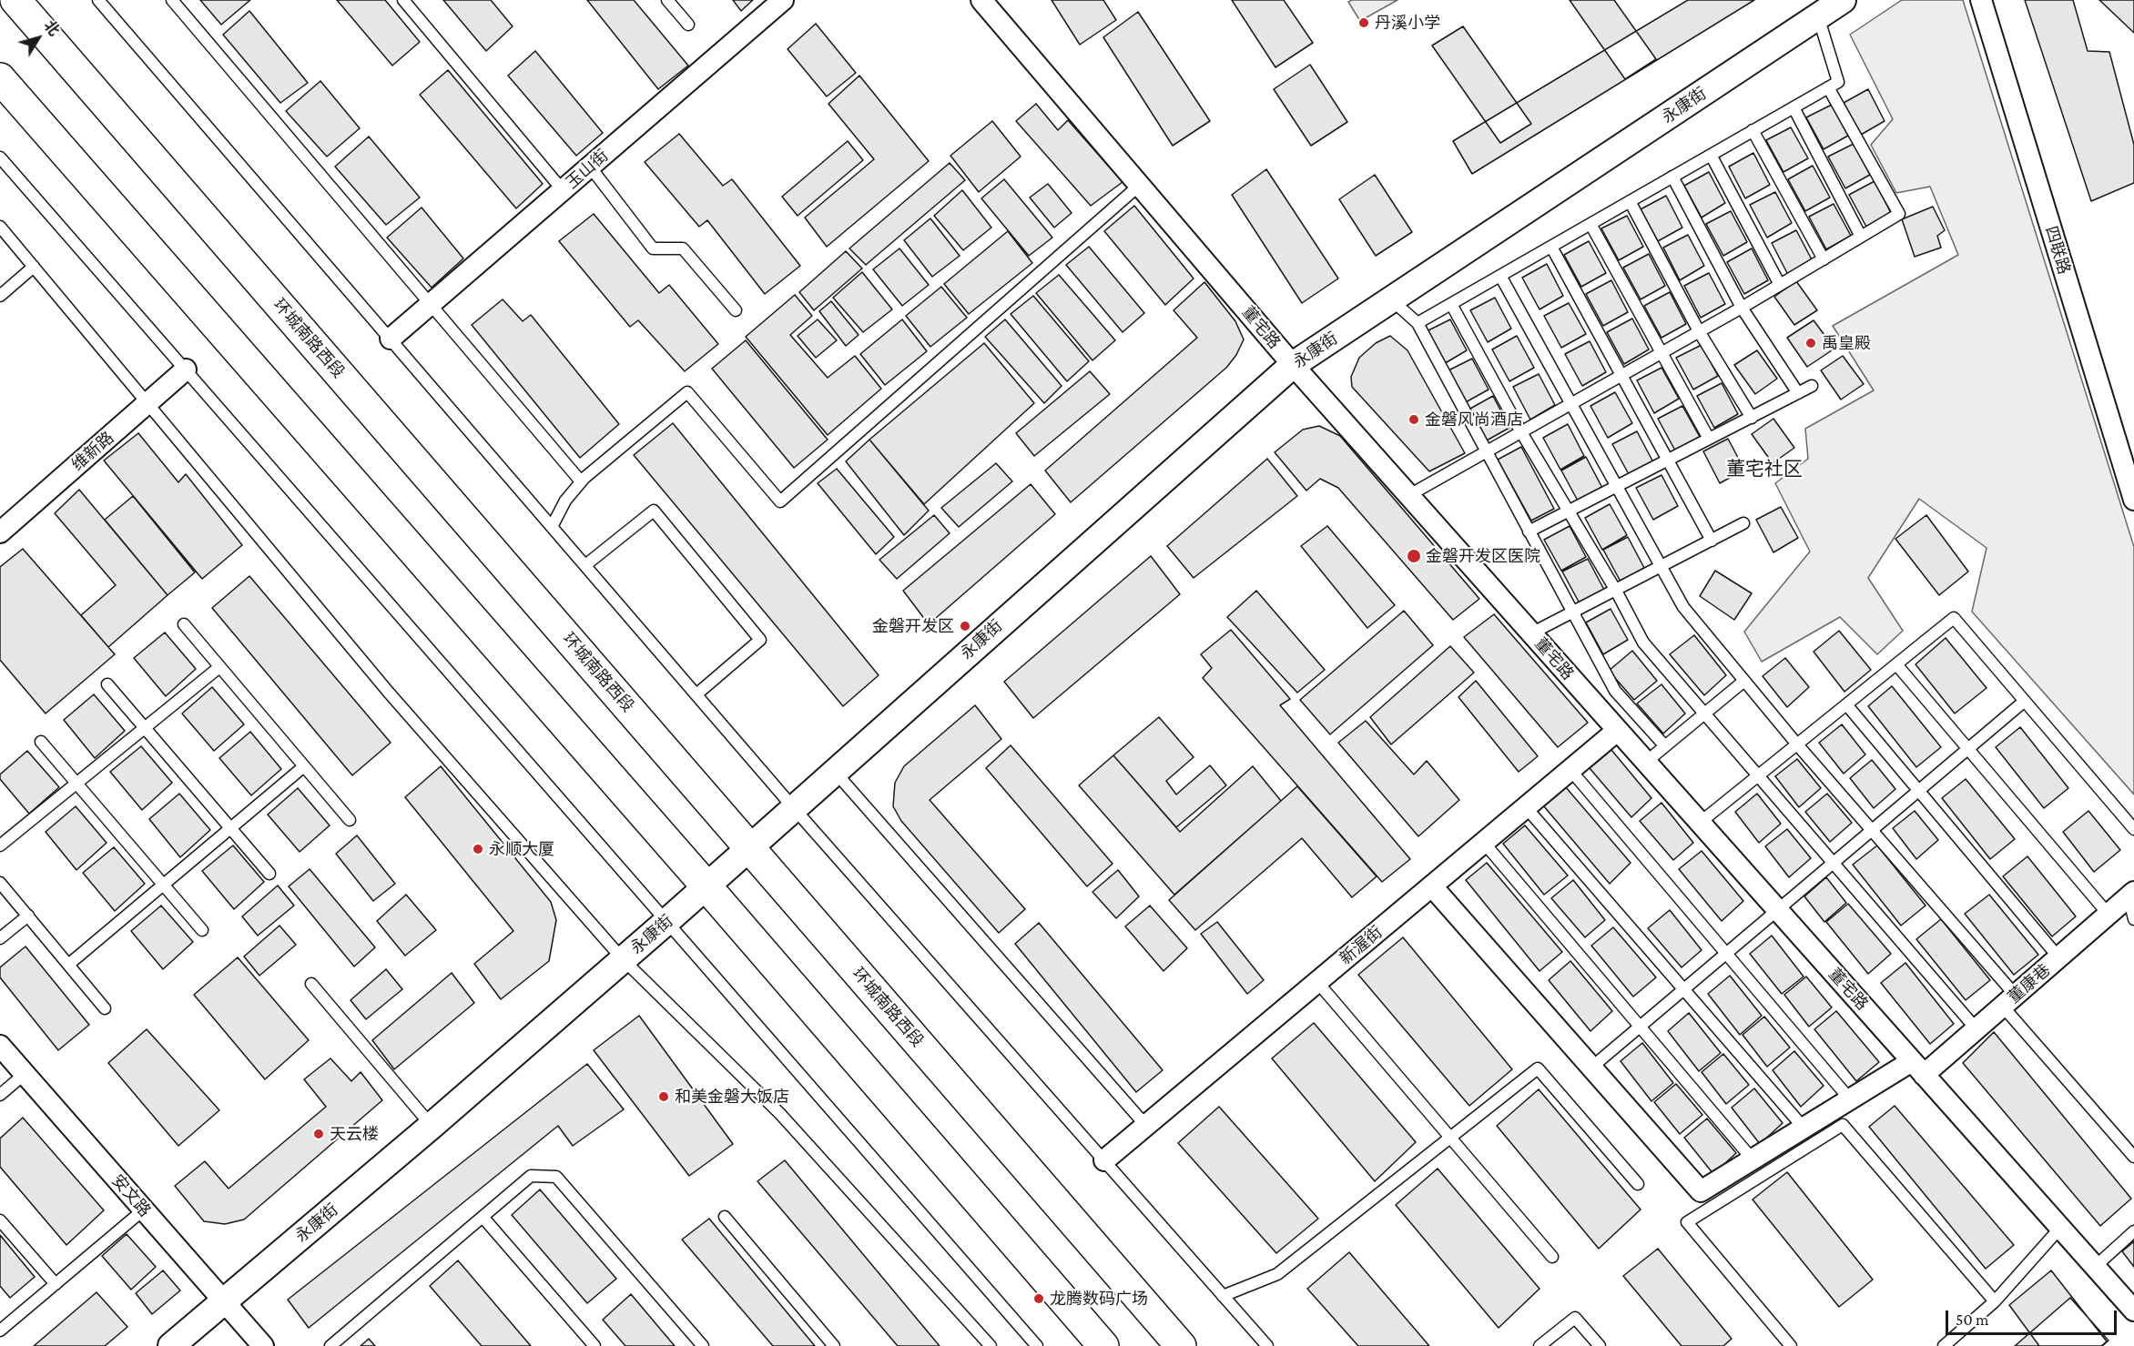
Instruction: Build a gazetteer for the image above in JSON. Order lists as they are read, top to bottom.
{
  "streets": {
    "main road": ["环城南路西段"],
    "street": [
      "永康街",
      "玉山街",
      "四联路",
      "董宅路",
      "维新路",
      "新渥街",
      "董康巷",
      "安文路"
    ]
  },
  "crossings": [
    ["永康街", "董宅路"],
    ["永康街", "环城南路西段"],
    ["永康街", "安文路"],
    ["董宅路", "新渥街"],
    ["董宅路", "董康巷"]
  ],
  "districts": ["董宅社区"],
  "places": [
    "丹溪小学",
    "禹皇殿",
    "金磐风尚酒店",
    "金磐开发区医院",
    "金磐开发区",
    "永顺大厦",
    "和美金磐大饭店",
    "天云楼",
    "龙腾数码广场"
  ],
  "scale_bar": "50 m",
  "north": "top right"
}
